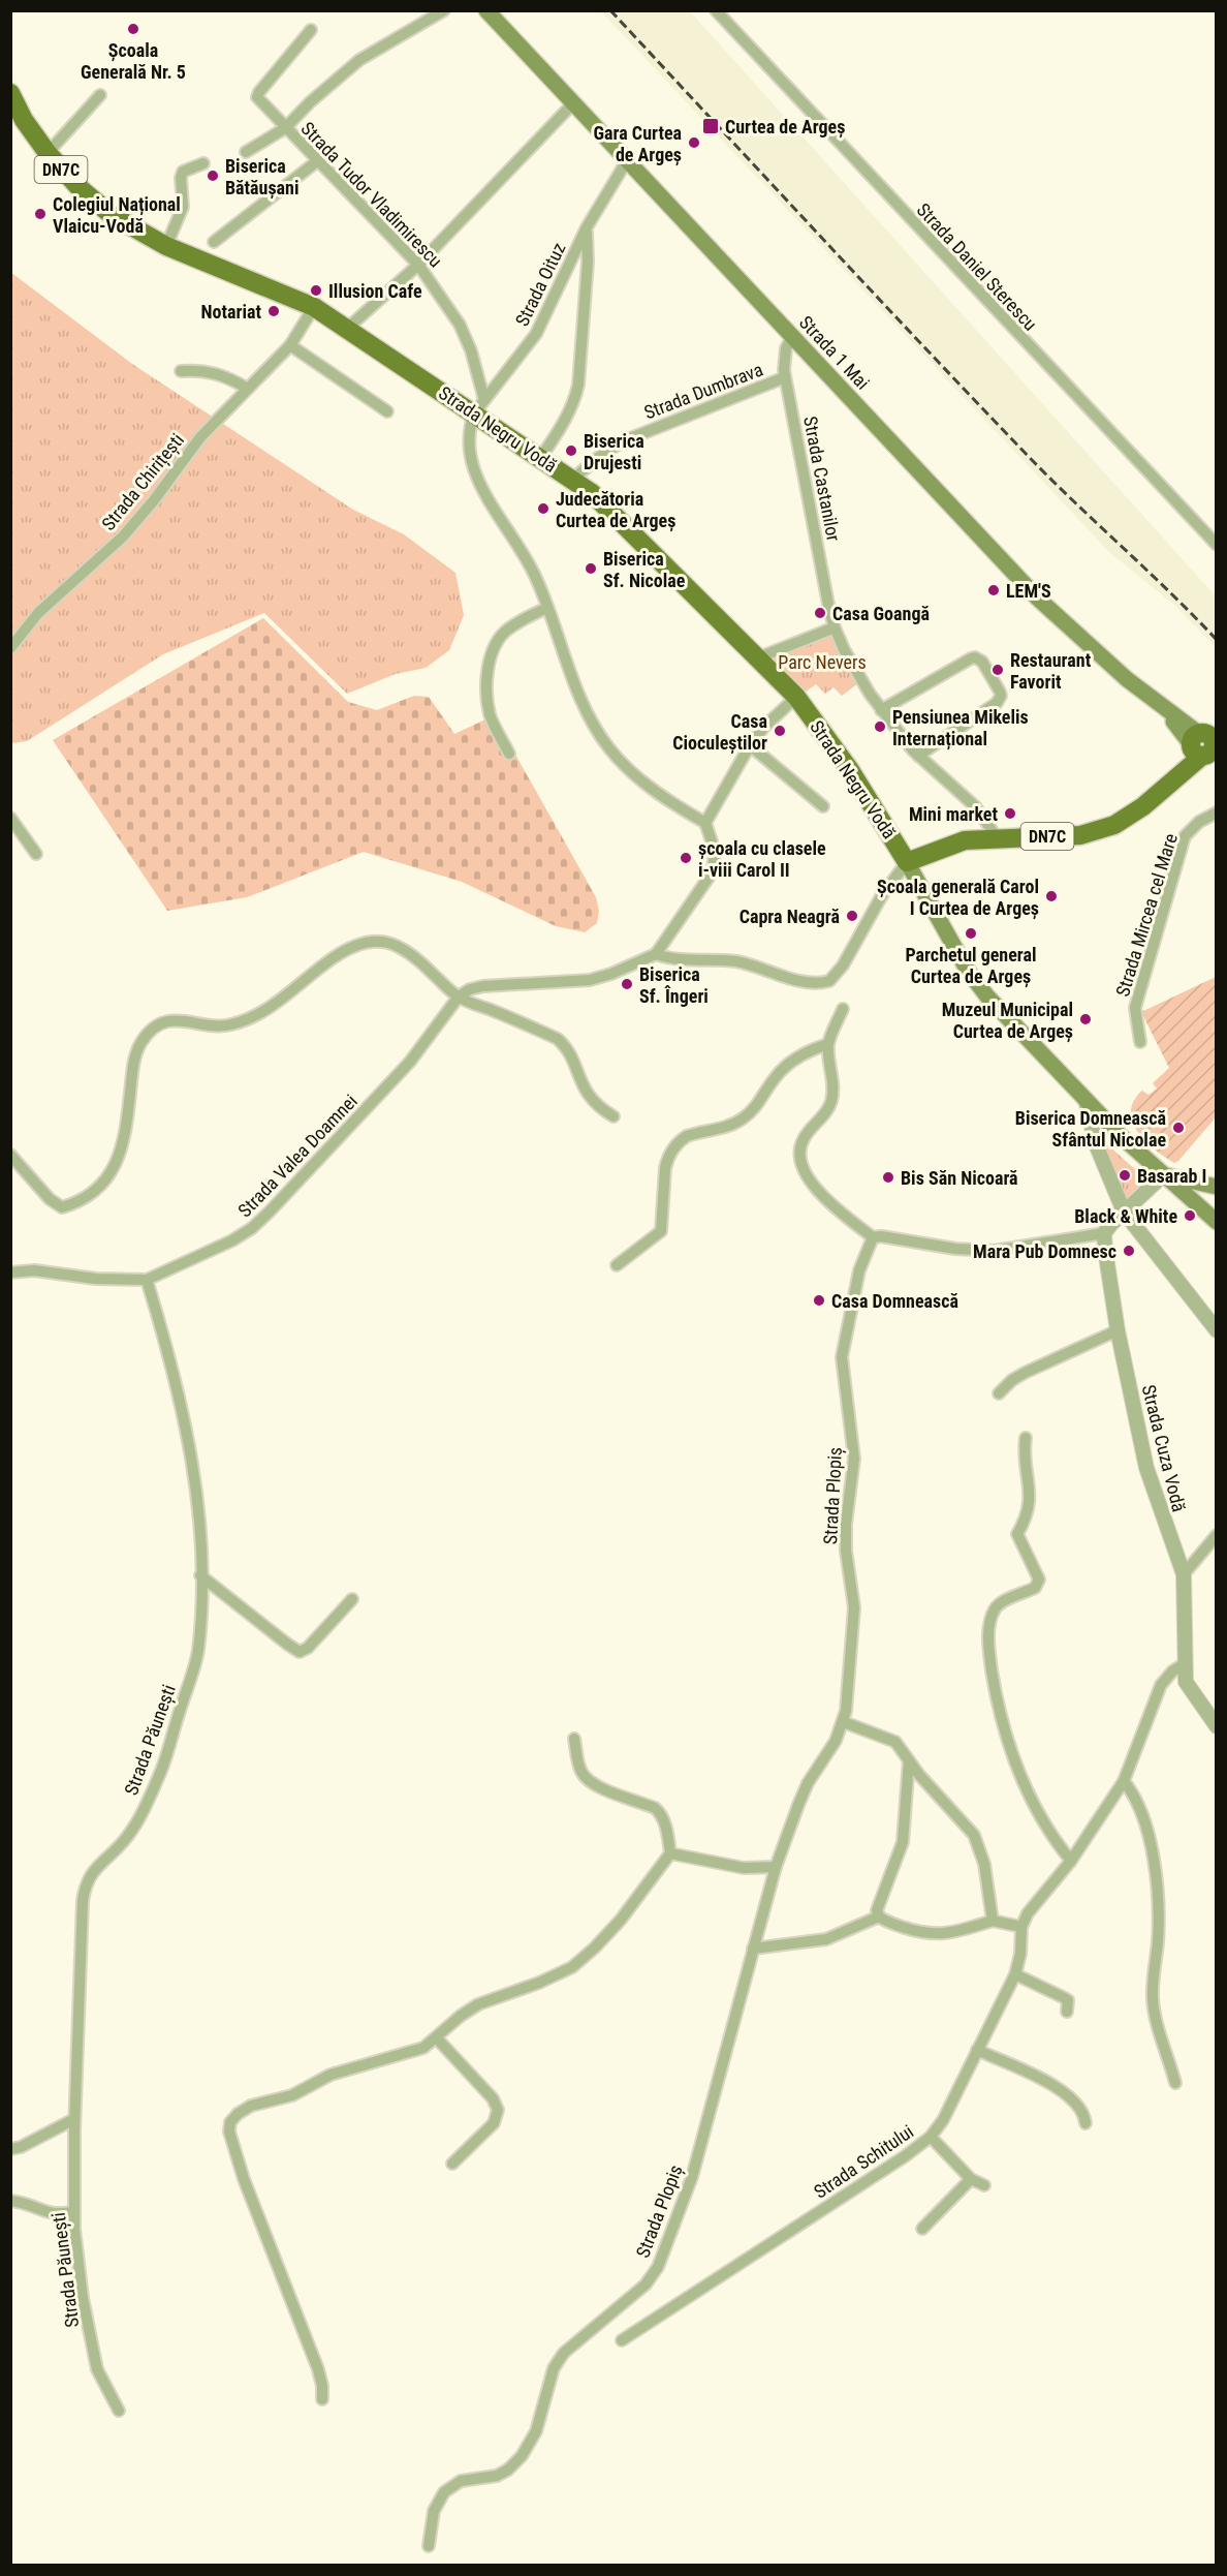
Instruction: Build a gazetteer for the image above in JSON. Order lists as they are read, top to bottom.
{
  "streets": {
    "main road": ["DN7C", "Strada 1 Mai", "Strada Negru Vodă"],
    "street": [
      "Strada Tudor Vladimirescu",
      "Strada Daniel Sterescu",
      "Strada Oituz",
      "Strada Dumbrava",
      "Strada Castanilor",
      "Strada Chirițești",
      "Strada Mircea cel Mare",
      "Strada Valea Doamnei",
      "Strada Cuza Vodă",
      "Strada Plopiș",
      "Strada Păunești",
      "Strada Schitului"
    ]
  },
  "crossings": [
    ["DN7C", "Strada 1 Mai"],
    ["DN7C", "Strada Negru Vodă"],
    ["DN7C", "Strada Castanilor"],
    ["Strada Tudor Vladimirescu", "Strada Oituz"],
    ["Strada Tudor Vladimirescu", "Strada Negru Vodă"],
    ["Strada Oituz", "Strada 1 Mai"],
    ["Strada Oituz", "Strada Negru Vodă"],
    ["Strada 1 Mai", "Strada Castanilor"],
    ["Strada Dumbrava", "Strada Negru Vodă"],
    ["Strada Dumbrava", "Strada Castanilor"],
    ["Strada Negru Vodă", "Strada Chirițești"],
    ["Strada Valea Doamnei", "Strada Păunești"],
    ["Strada Cuza Vodă", "Strada Schitului"]
  ],
  "parks": ["Parc Nevers"],
  "places": {
    "other": [
      "Școala Generală Nr. 5",
      "Gara Curtea de Argeș",
      "Biserica Bătăușani",
      "Colegiul Național Vlaicu-Vodă",
      "Illusion Cafe",
      "Notariat",
      "Biserica Drujesti",
      "Judecătoria Curtea de Argeș",
      "Biserica Sf. Nicolae",
      "LEM'S",
      "Casa Goangă",
      "Restaurant Favorit",
      "Pensiunea Mikelis Internațional",
      "Casa Cioculeștilor",
      "Mini market",
      "școala cu clasele i-viii Carol II",
      "Școala generală Carol I Curtea de Argeș",
      "Capra Neagră",
      "Parchetul general Curtea de Argeș",
      "Biserica Sf. Îngeri",
      "Muzeul Municipal Curtea de Argeș",
      "Biserica Domnească Sfântul Nicolae",
      "Basarab I",
      "Bis Săn Nicoară",
      "Black & White",
      "Mara Pub Domnesc",
      "Casa Domnească"
    ],
    "transit": ["Curtea de Argeș"]
  }
}
